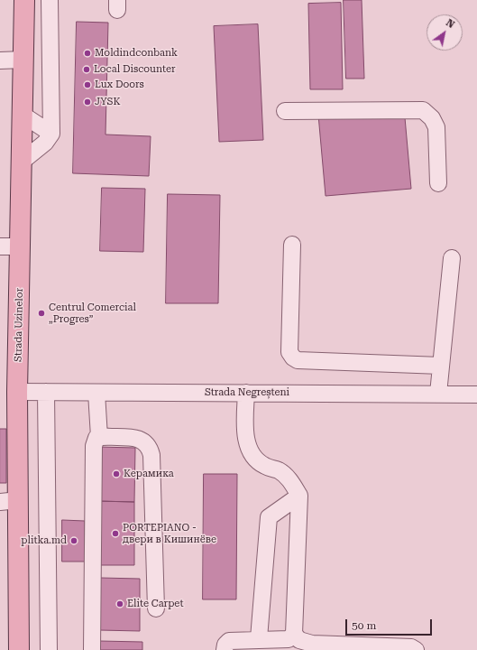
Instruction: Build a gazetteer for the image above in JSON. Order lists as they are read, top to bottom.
{
  "streets": {
    "main road": ["Strada Uzinelor"],
    "street": ["Strada Negreșteni"]
  },
  "crossings": [
    ["Strada Uzinelor", "Strada Negreșteni"]
  ],
  "places": [
    "Moldindconbank",
    "Local Discounter",
    "Lux Doors",
    "JYSK",
    "Centrul Comercial „Progres”",
    "Керамика",
    "PORTEPIANO - двери в Кишинёве",
    "plitka.md",
    "Elite Carpet"
  ],
  "scale_bar": "50 m",
  "north": "top right"
}
